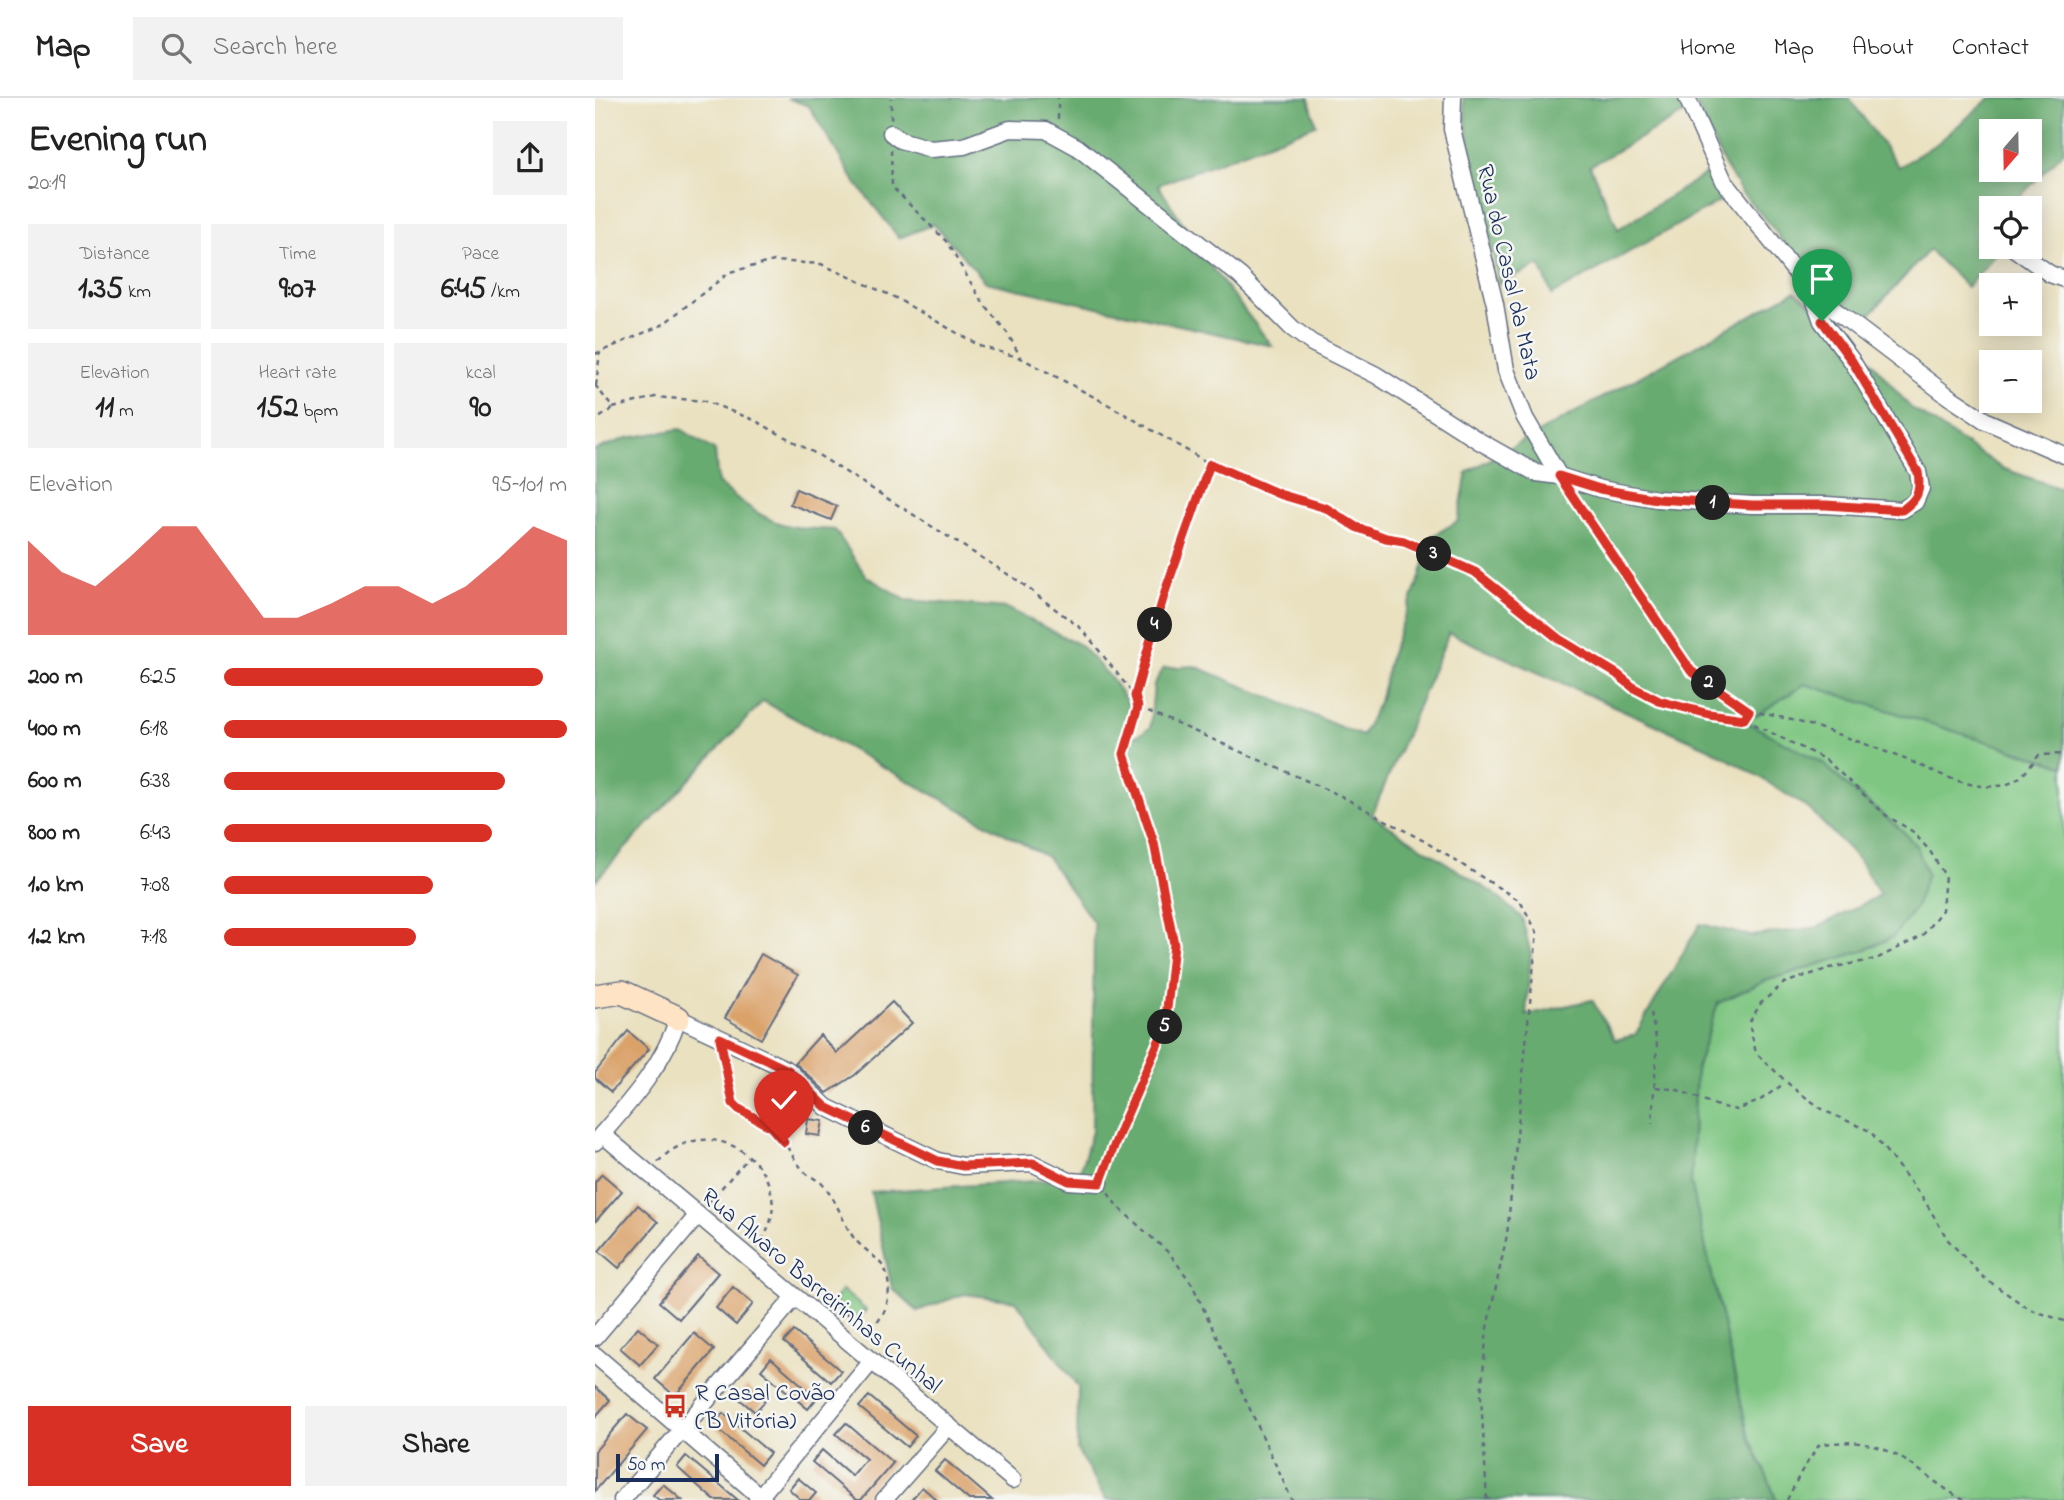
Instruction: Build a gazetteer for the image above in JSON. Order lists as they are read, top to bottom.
{
  "streets": {
    "street": ["Rua do Casal da Mata", "Rua Álvaro Barreirinhas Cunhal"]
  },
  "places": {
    "bus stop": ["R Casal Covão (B Vitória)"]
  },
  "scale_bar": "50 m",
  "north": "bottom",
  "page": {
    "header": "Map",
    "search": "Search here",
    "nav": [
      "Home",
      "Map",
      "About",
      "Contact"
    ],
    "heading": ["Evening run", "20:19"],
    "map_buttons": ["+", "−"],
    "stats": [
      ["Distance", "1.35 km"],
      ["Time", "9:07"],
      ["Pace", "6:45 /km"],
      ["Elevation", "11 m"],
      ["Heart rate", "152 bpm"],
      ["kcal", "90"]
    ],
    "chart": ["Elevation", "95–101 m"],
    "pins": [
      "1",
      "3",
      "4",
      "2",
      "5",
      "6"
    ],
    "list": [
      {
        "name": "200 m",
        "note": "6:25"
      },
      {
        "name": "400 m",
        "note": "6:18"
      },
      {
        "name": "600 m",
        "note": "6:38"
      },
      {
        "name": "800 m",
        "note": "6:43"
      },
      {
        "name": "1.0 km",
        "note": "7:08"
      },
      {
        "name": "1.2 km",
        "note": "7:18"
      }
    ],
    "buttons": ["Save", "Share"],
    "scale": "50 m"
  }
}
